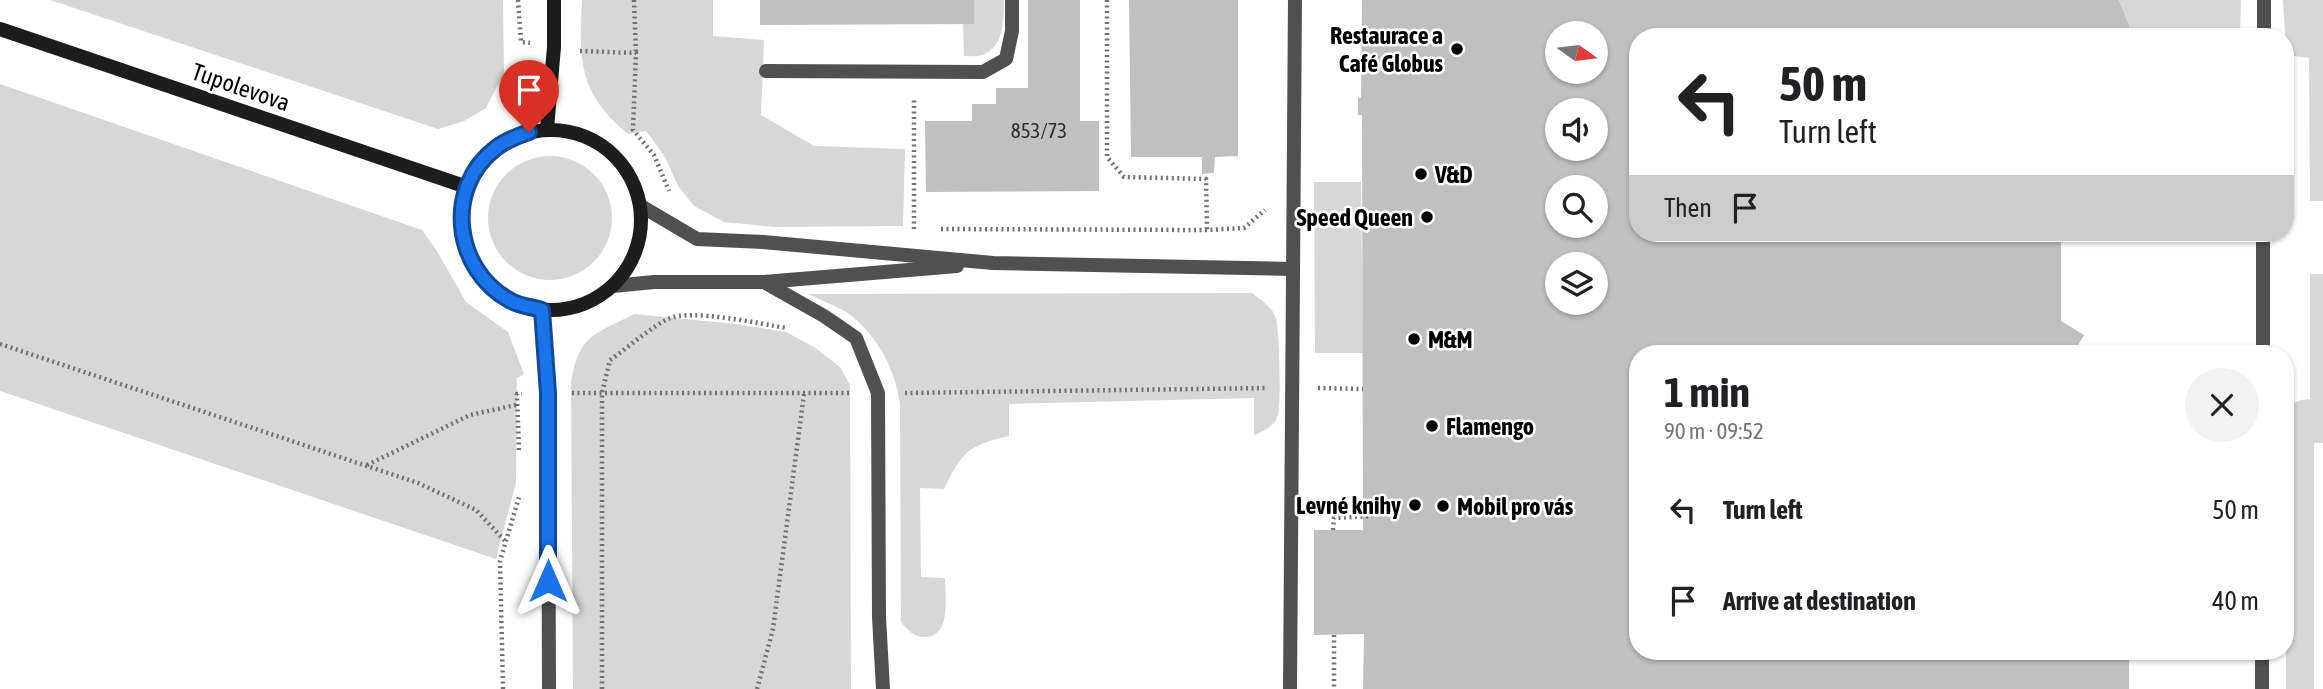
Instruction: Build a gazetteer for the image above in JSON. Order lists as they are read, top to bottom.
{
  "streets": {
    "main road": ["Tupolevova"]
  },
  "places": [
    "Restaurace a Café Globus",
    "V&D",
    "Speed Queen",
    "M&M",
    "Flamengo",
    "Levné knihy",
    "Mobil pro vás"
  ],
  "house_numbers": ["853/73"],
  "north": "right",
  "page": {
    "turn": ["50 m", "Turn left"],
    "then": "Then",
    "heading": ["1 min", "90 m · 09:52"],
    "list": [
      {
        "name": "Turn left",
        "value": "50 m"
      },
      {
        "name": "Arrive at destination",
        "value": "40 m"
      }
    ]
  }
}
